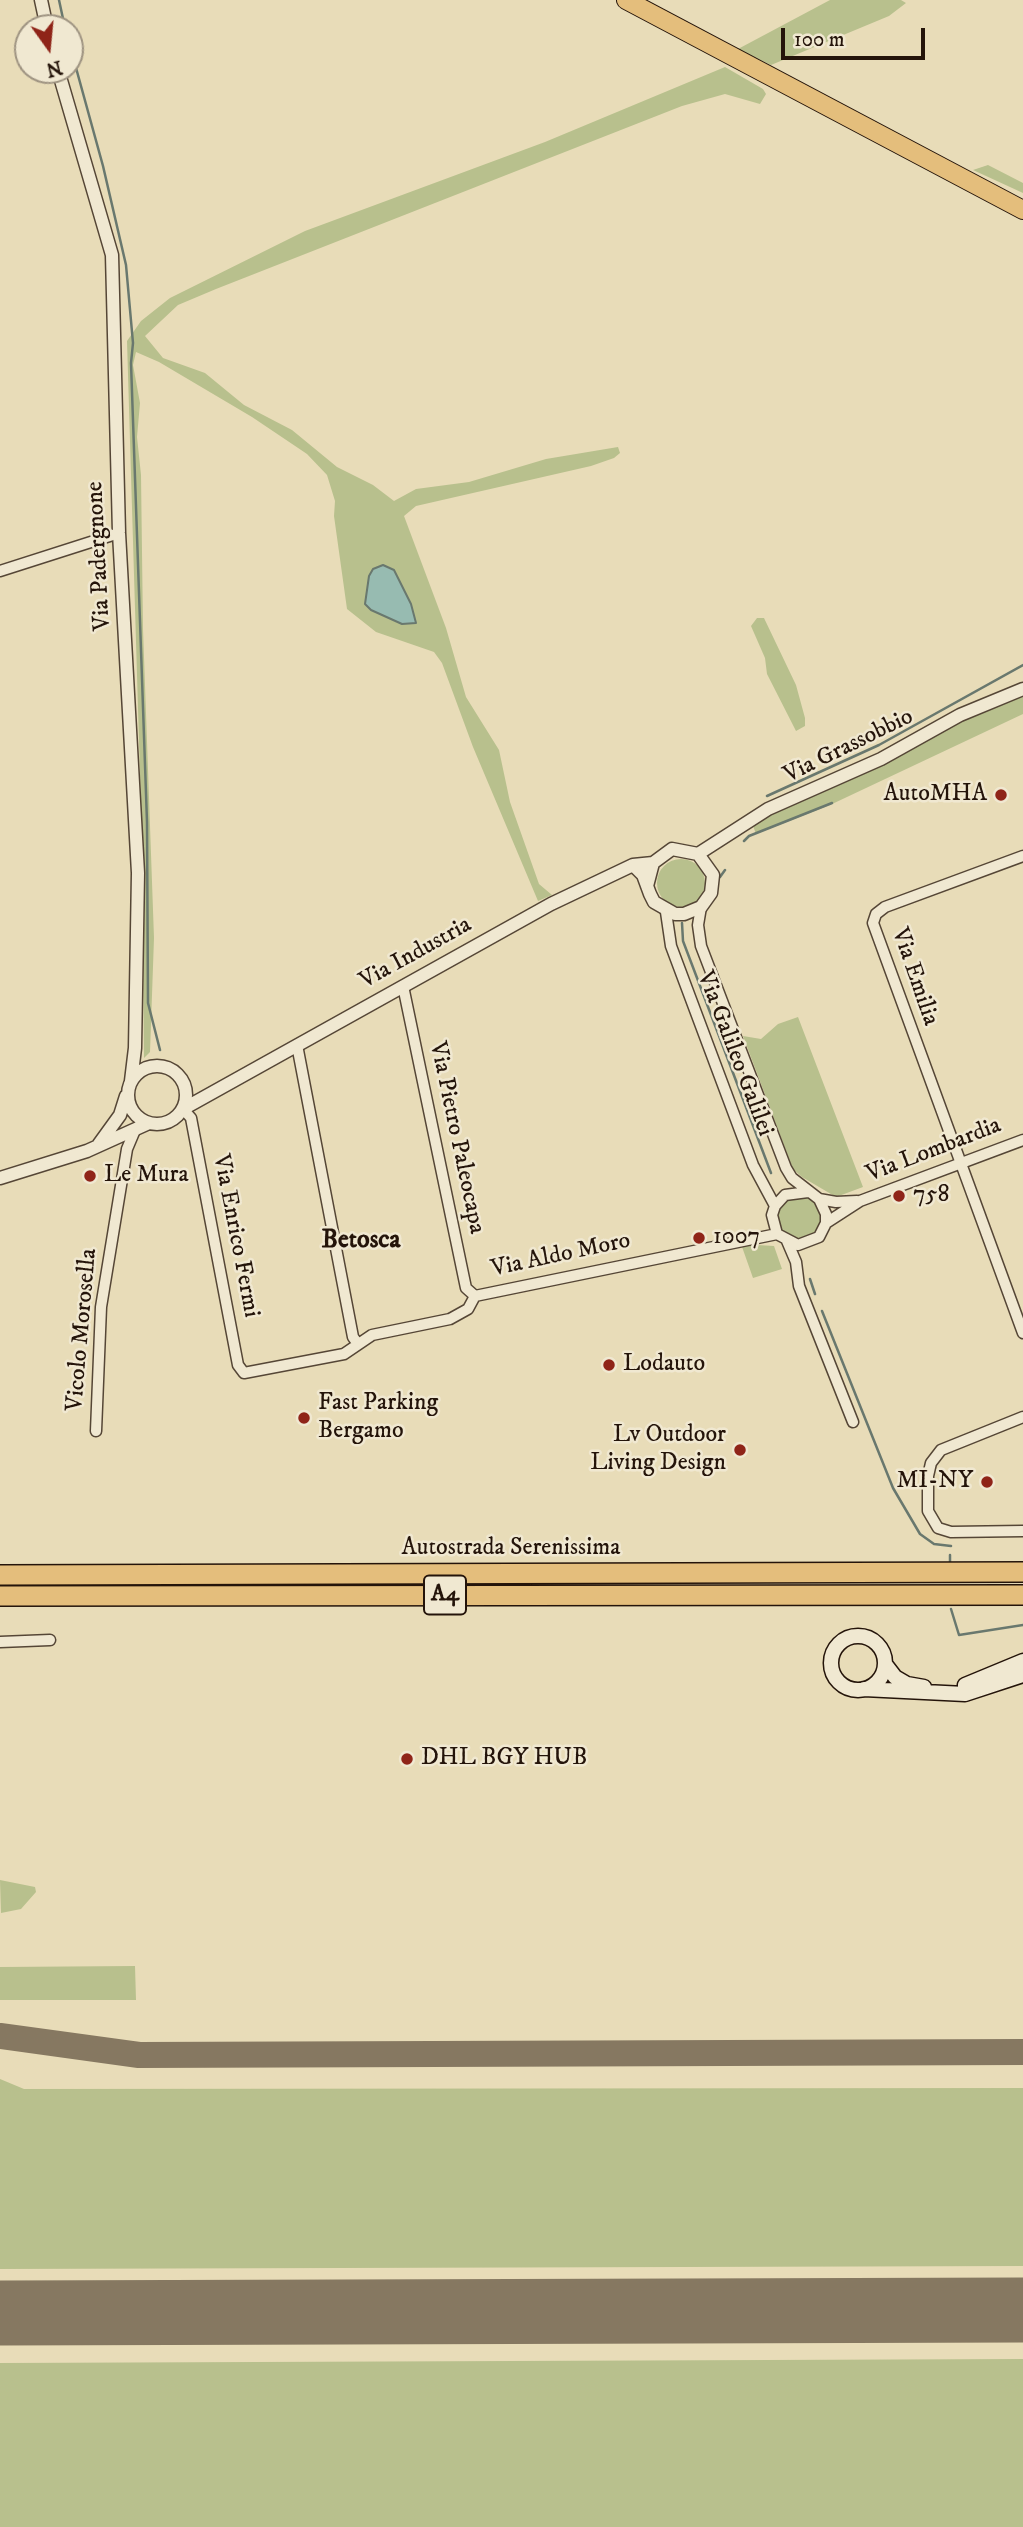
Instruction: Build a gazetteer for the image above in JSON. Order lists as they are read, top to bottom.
{
  "streets": {
    "highway": ["Autostrada Serenissima", "A4"],
    "street": [
      "Via Padergnone",
      "Via Grassobbio",
      "Via Industria",
      "Via Emilia",
      "Via Galileo Galilei",
      "Via Pietro Paleocapa",
      "Via Lombardia",
      "Via Enrico Fermi",
      "Via Aldo Moro",
      "Vicolo Morosella"
    ]
  },
  "crossings": [
    ["Via Padergnone", "Via Industria"],
    ["Via Padergnone", "Via Enrico Fermi"],
    ["Via Padergnone", "Vicolo Morosella"],
    ["Via Grassobbio", "Via Industria"],
    ["Via Grassobbio", "Via Galileo Galilei"],
    ["Via Industria", "Via Galileo Galilei"],
    ["Via Industria", "Via Pietro Paleocapa"],
    ["Via Industria", "Via Enrico Fermi"],
    ["Via Emilia", "Via Lombardia"],
    ["Via Galileo Galilei", "Via Lombardia"],
    ["Via Galileo Galilei", "Via Aldo Moro"],
    ["Via Pietro Paleocapa", "Via Aldo Moro"],
    ["Via Lombardia", "Via Aldo Moro"],
    ["Via Enrico Fermi", "Via Aldo Moro"]
  ],
  "districts": ["Betosca"],
  "places": [
    "AutoMHA",
    "Le Mura",
    "758",
    "1007",
    "Lodauto",
    "Fast Parking Bergamo",
    "Lv Outdoor Living Design",
    "MI-NY",
    "DHL BGY HUB"
  ],
  "scale_bar": "100 m",
  "north": "bottom"
}
